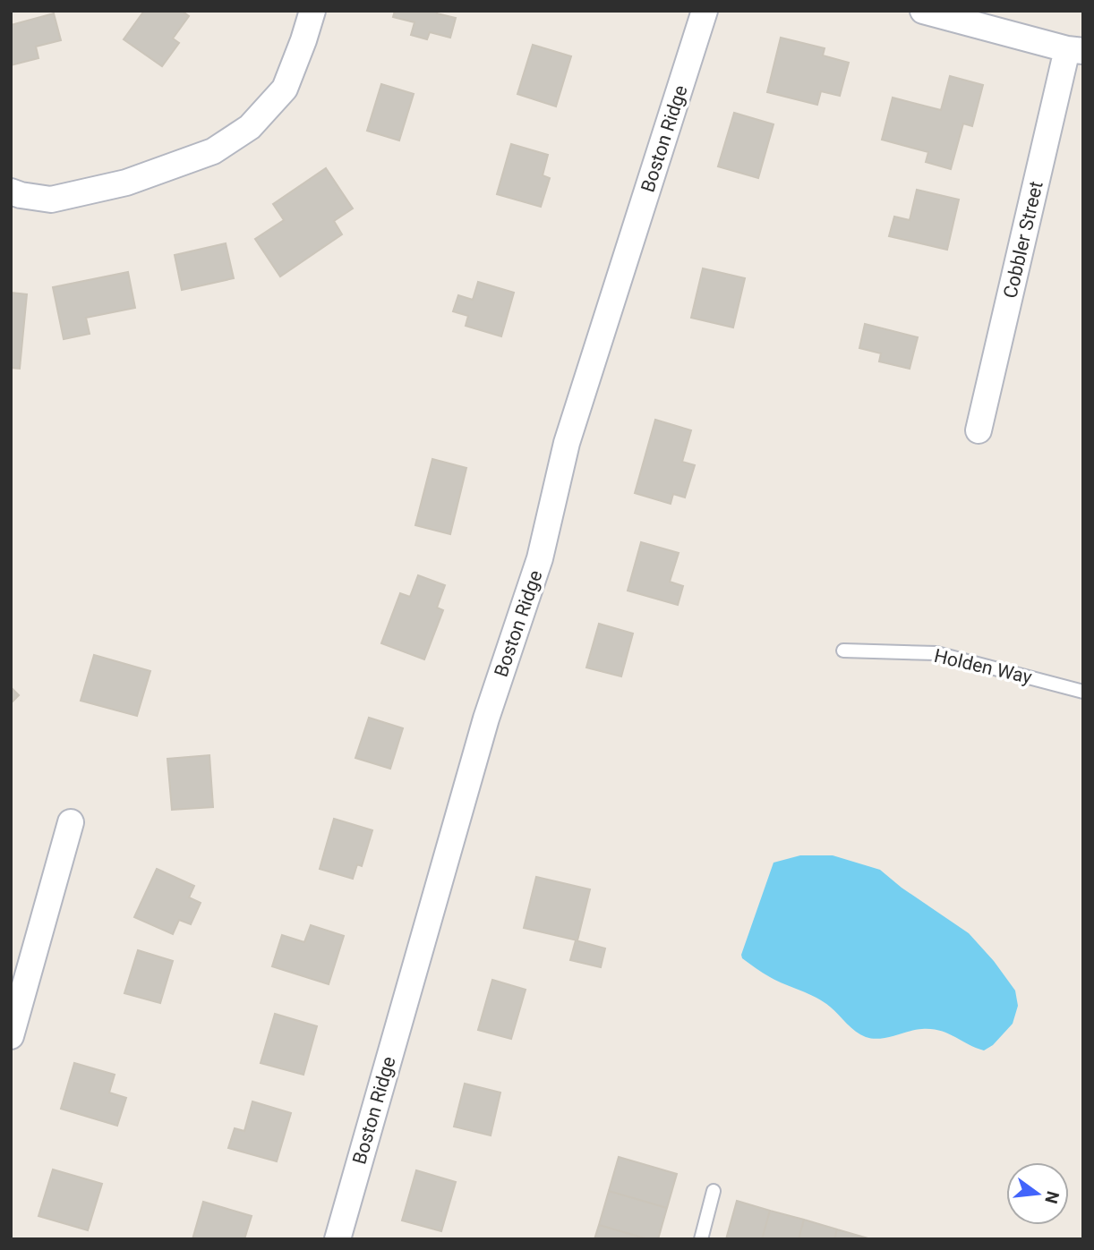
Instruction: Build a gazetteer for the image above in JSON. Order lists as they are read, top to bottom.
{
  "streets": {
    "street": ["Boston Ridge", "Cobbler Street"],
    "lane": ["Holden Way"]
  },
  "north": "right"
}
